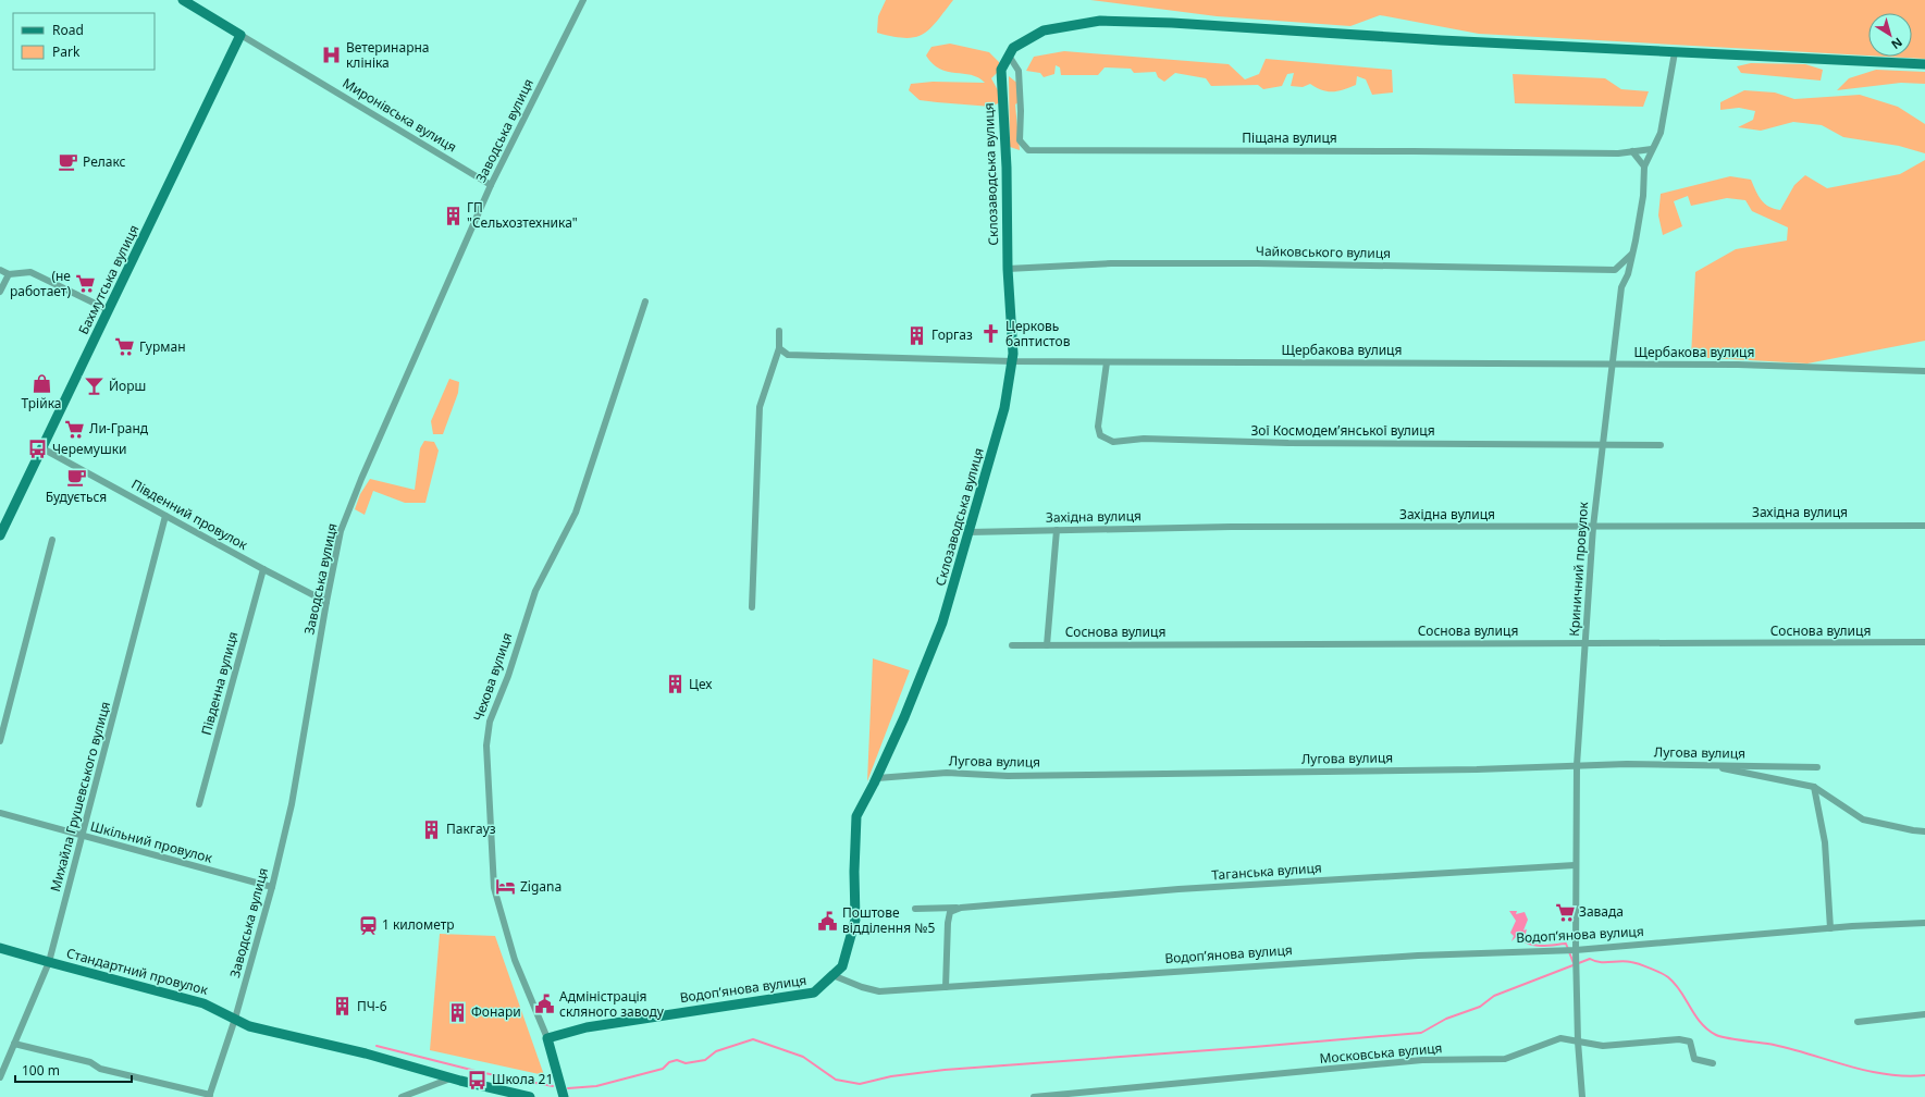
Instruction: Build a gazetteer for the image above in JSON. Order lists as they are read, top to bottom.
{
  "streets": {
    "street": [
      "Миронівська вулиця",
      "Заводська вулиця",
      "Піщана вулиця",
      "Склозаводська вулиця",
      "Чайковського вулиця",
      "Бахмутська вулиця",
      "Щербакова вулиця",
      "Зої Космодем’янської вулиця",
      "Західна вулиця",
      "Південний провулок",
      "Криничний провулок",
      "Соснова вулиця",
      "Чехова вулиця",
      "Південна вулиця",
      "Лугова вулиця",
      "Михайла Грушевського вулиця",
      "Шкільний провулок",
      "Таганська вулиця",
      "Водоп’янова вулиця",
      "Стандартний провулок",
      "Московська вулиця"
    ]
  },
  "crossings": [
    ["Миронівська вулиця", "Заводська вулиця"],
    ["Миронівська вулиця", "Бахмутська вулиця"],
    ["Заводська вулиця", "Південний провулок"],
    ["Заводська вулиця", "Шкільний провулок"],
    ["Заводська вулиця", "Стандартний провулок"],
    ["Піщана вулиця", "Склозаводська вулиця"],
    ["Піщана вулиця", "Криничний провулок"],
    ["Склозаводська вулиця", "Чайковського вулиця"],
    ["Склозаводська вулиця", "Щербакова вулиця"],
    ["Склозаводська вулиця", "Західна вулиця"],
    ["Склозаводська вулиця", "Лугова вулиця"],
    ["Склозаводська вулиця", "Водоп’янова вулиця"],
    ["Бахмутська вулиця", "Південний провулок"],
    ["Щербакова вулиця", "Зої Космодем’янської вулиця"],
    ["Щербакова вулиця", "Криничний провулок"],
    ["Зої Космодем’янської вулиця", "Криничний провулок"],
    ["Західна вулиця", "Криничний провулок"],
    ["Південний провулок", "Південна вулиця"],
    ["Південний провулок", "Михайла Грушевського вулиця"],
    ["Криничний провулок", "Соснова вулиця"],
    ["Криничний провулок", "Лугова вулиця"],
    ["Криничний провулок", "Таганська вулиця"],
    ["Криничний провулок", "Водоп’янова вулиця"],
    ["Криничний провулок", "Московська вулиця"],
    ["Чехова вулиця", "Водоп’янова вулиця"],
    ["Михайла Грушевського вулиця", "Шкільний провулок"],
    ["Михайла Грушевського вулиця", "Стандартний провулок"]
  ],
  "places": {
    "hospital": ["Ветеринарна клініка"],
    "cafe": ["Релакс", "Будується"],
    "building": [
      "ГП \"Сельхозтехника\"",
      "Горгаз",
      "Цех",
      "Пакгауз",
      "ПЧ-6",
      "Фонари"
    ],
    "supermarket": [
      "(не работает)",
      "Гурман",
      "Ли-Гранд",
      "Завада"
    ],
    "church": ["Церковь баптистов"],
    "shop": ["Трійка"],
    "bar": ["Йорш"],
    "bus stop": ["Черемушки", "Школа 21"],
    "hotel": ["Zigana"],
    "public building": ["Поштове відділення №5", "Адміністрація скляного заводу"],
    "station": ["1 километр"]
  },
  "legend": ["Road", "Park"],
  "scale_bar": "100 m",
  "north": "bottom right"
}
